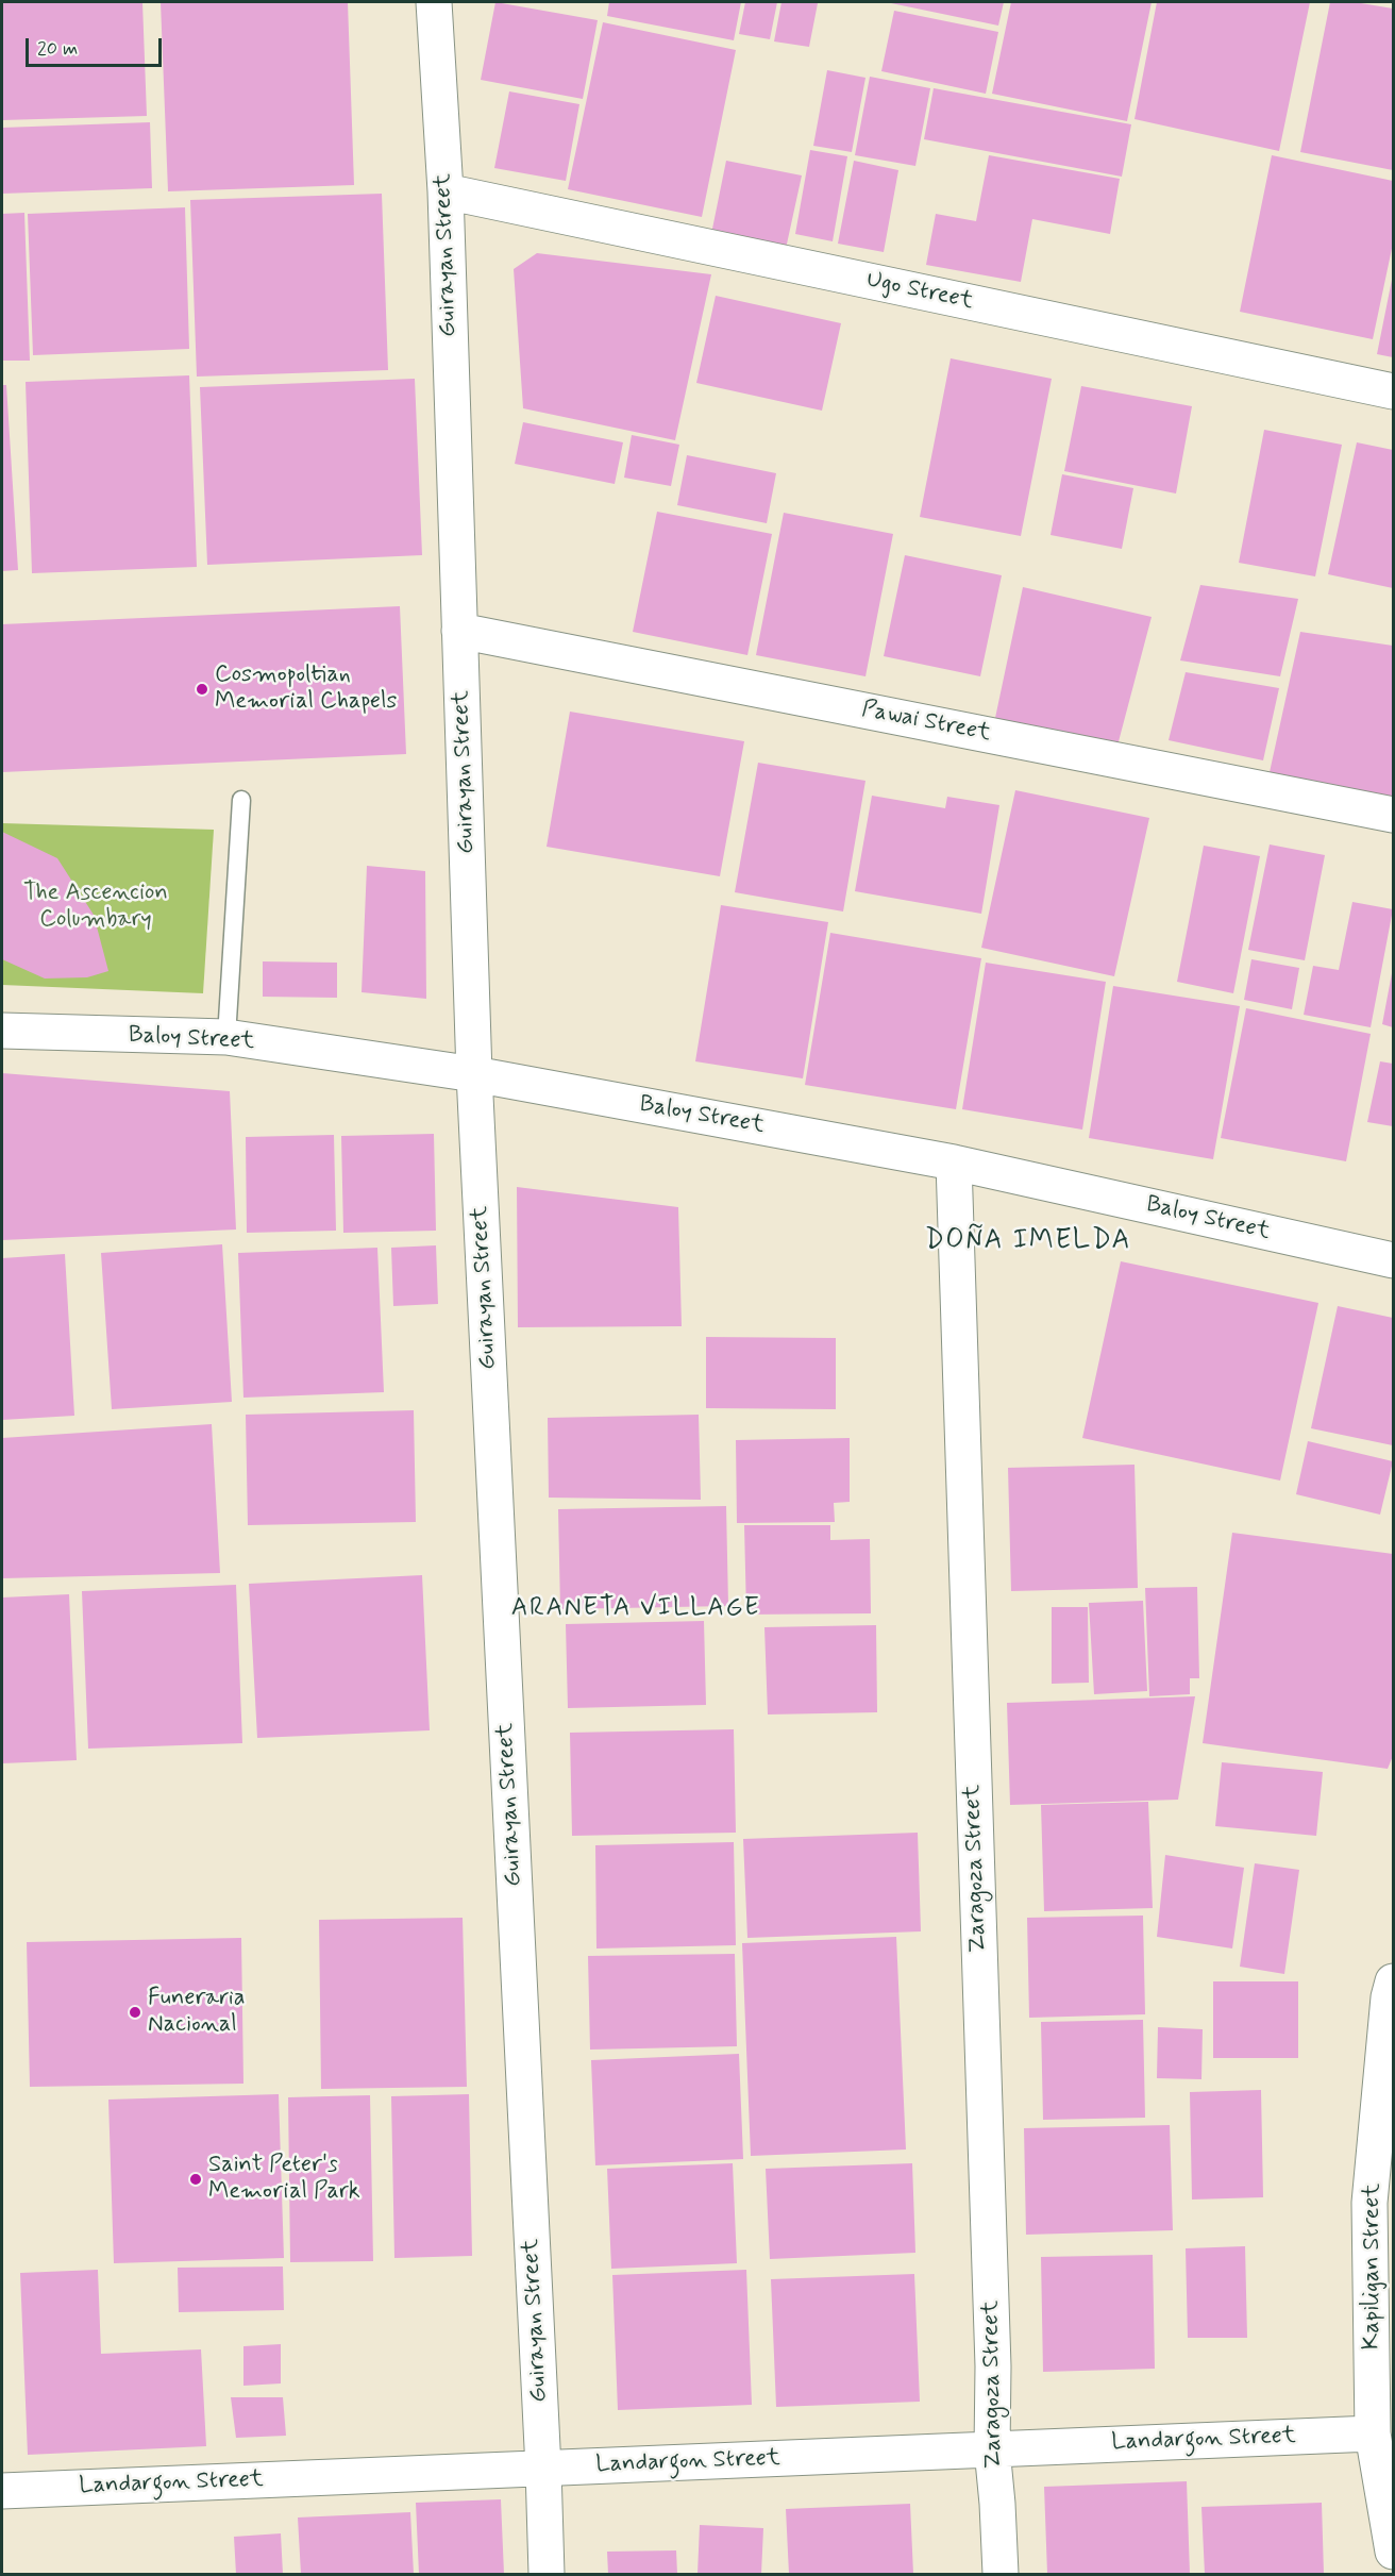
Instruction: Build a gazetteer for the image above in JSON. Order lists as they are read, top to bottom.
{
  "streets": {
    "street": [
      "Guirayan Street",
      "Ugo Street",
      "Pawai Street",
      "Baloy Street",
      "Zaragoza Street",
      "Kapiligan Street",
      "Landargon Street"
    ]
  },
  "crossings": [
    ["Guirayan Street", "Ugo Street"],
    ["Guirayan Street", "Pawai Street"],
    ["Guirayan Street", "Baloy Street"],
    ["Guirayan Street", "Landargon Street"],
    ["Baloy Street", "Zaragoza Street"],
    ["Zaragoza Street", "Landargon Street"],
    ["Kapiligan Street", "Landargon Street"]
  ],
  "districts": ["DOÑA IMELDA", "ARANETA VILLAGE"],
  "parks": ["The Ascencion Columbary"],
  "places": ["Cosmopoltian Memorial Chapels", "Funeraria Nacional", "Saint Peter's Memorial Park"],
  "scale_bar": "20 m"
}
